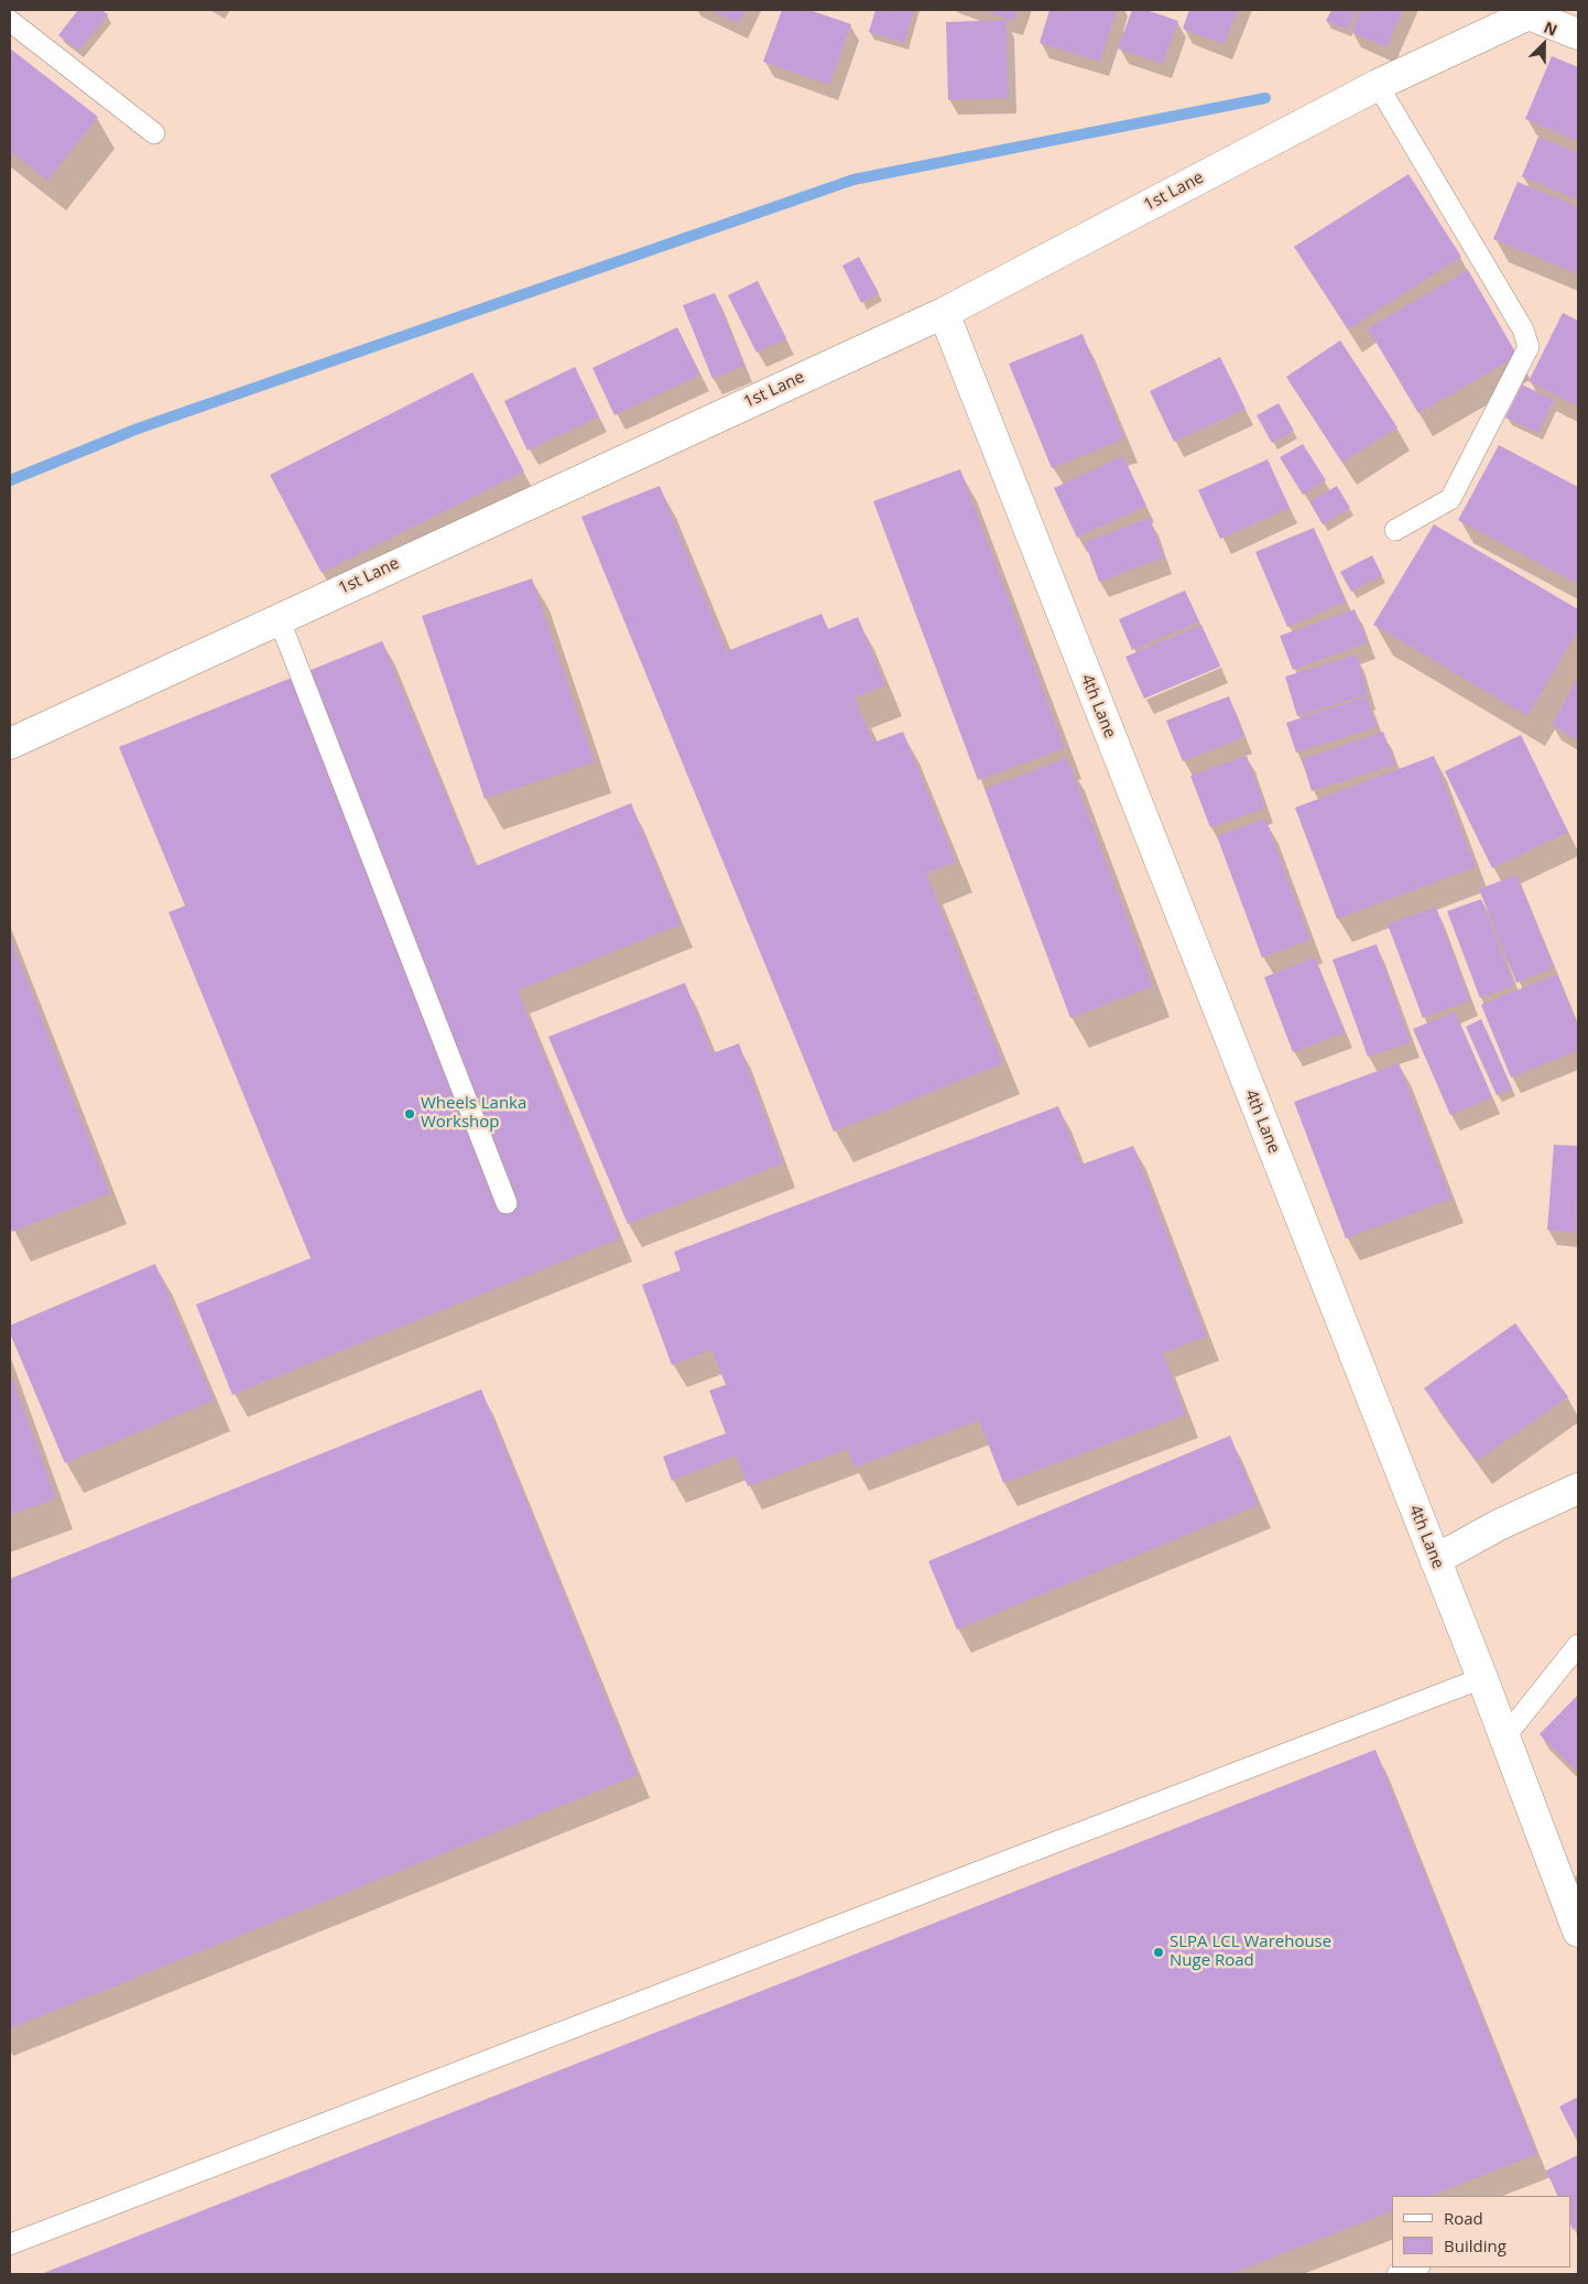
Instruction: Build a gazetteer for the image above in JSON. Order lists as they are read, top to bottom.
{
  "streets": {
    "street": ["1st Lane", "4th Lane"]
  },
  "crossings": [
    ["1st Lane", "4th Lane"]
  ],
  "places": ["Wheels Lanka Workshop", "SLPA LCL Warehouse Nuge Road"],
  "legend": ["Road", "Building"],
  "north": "top right"
}
